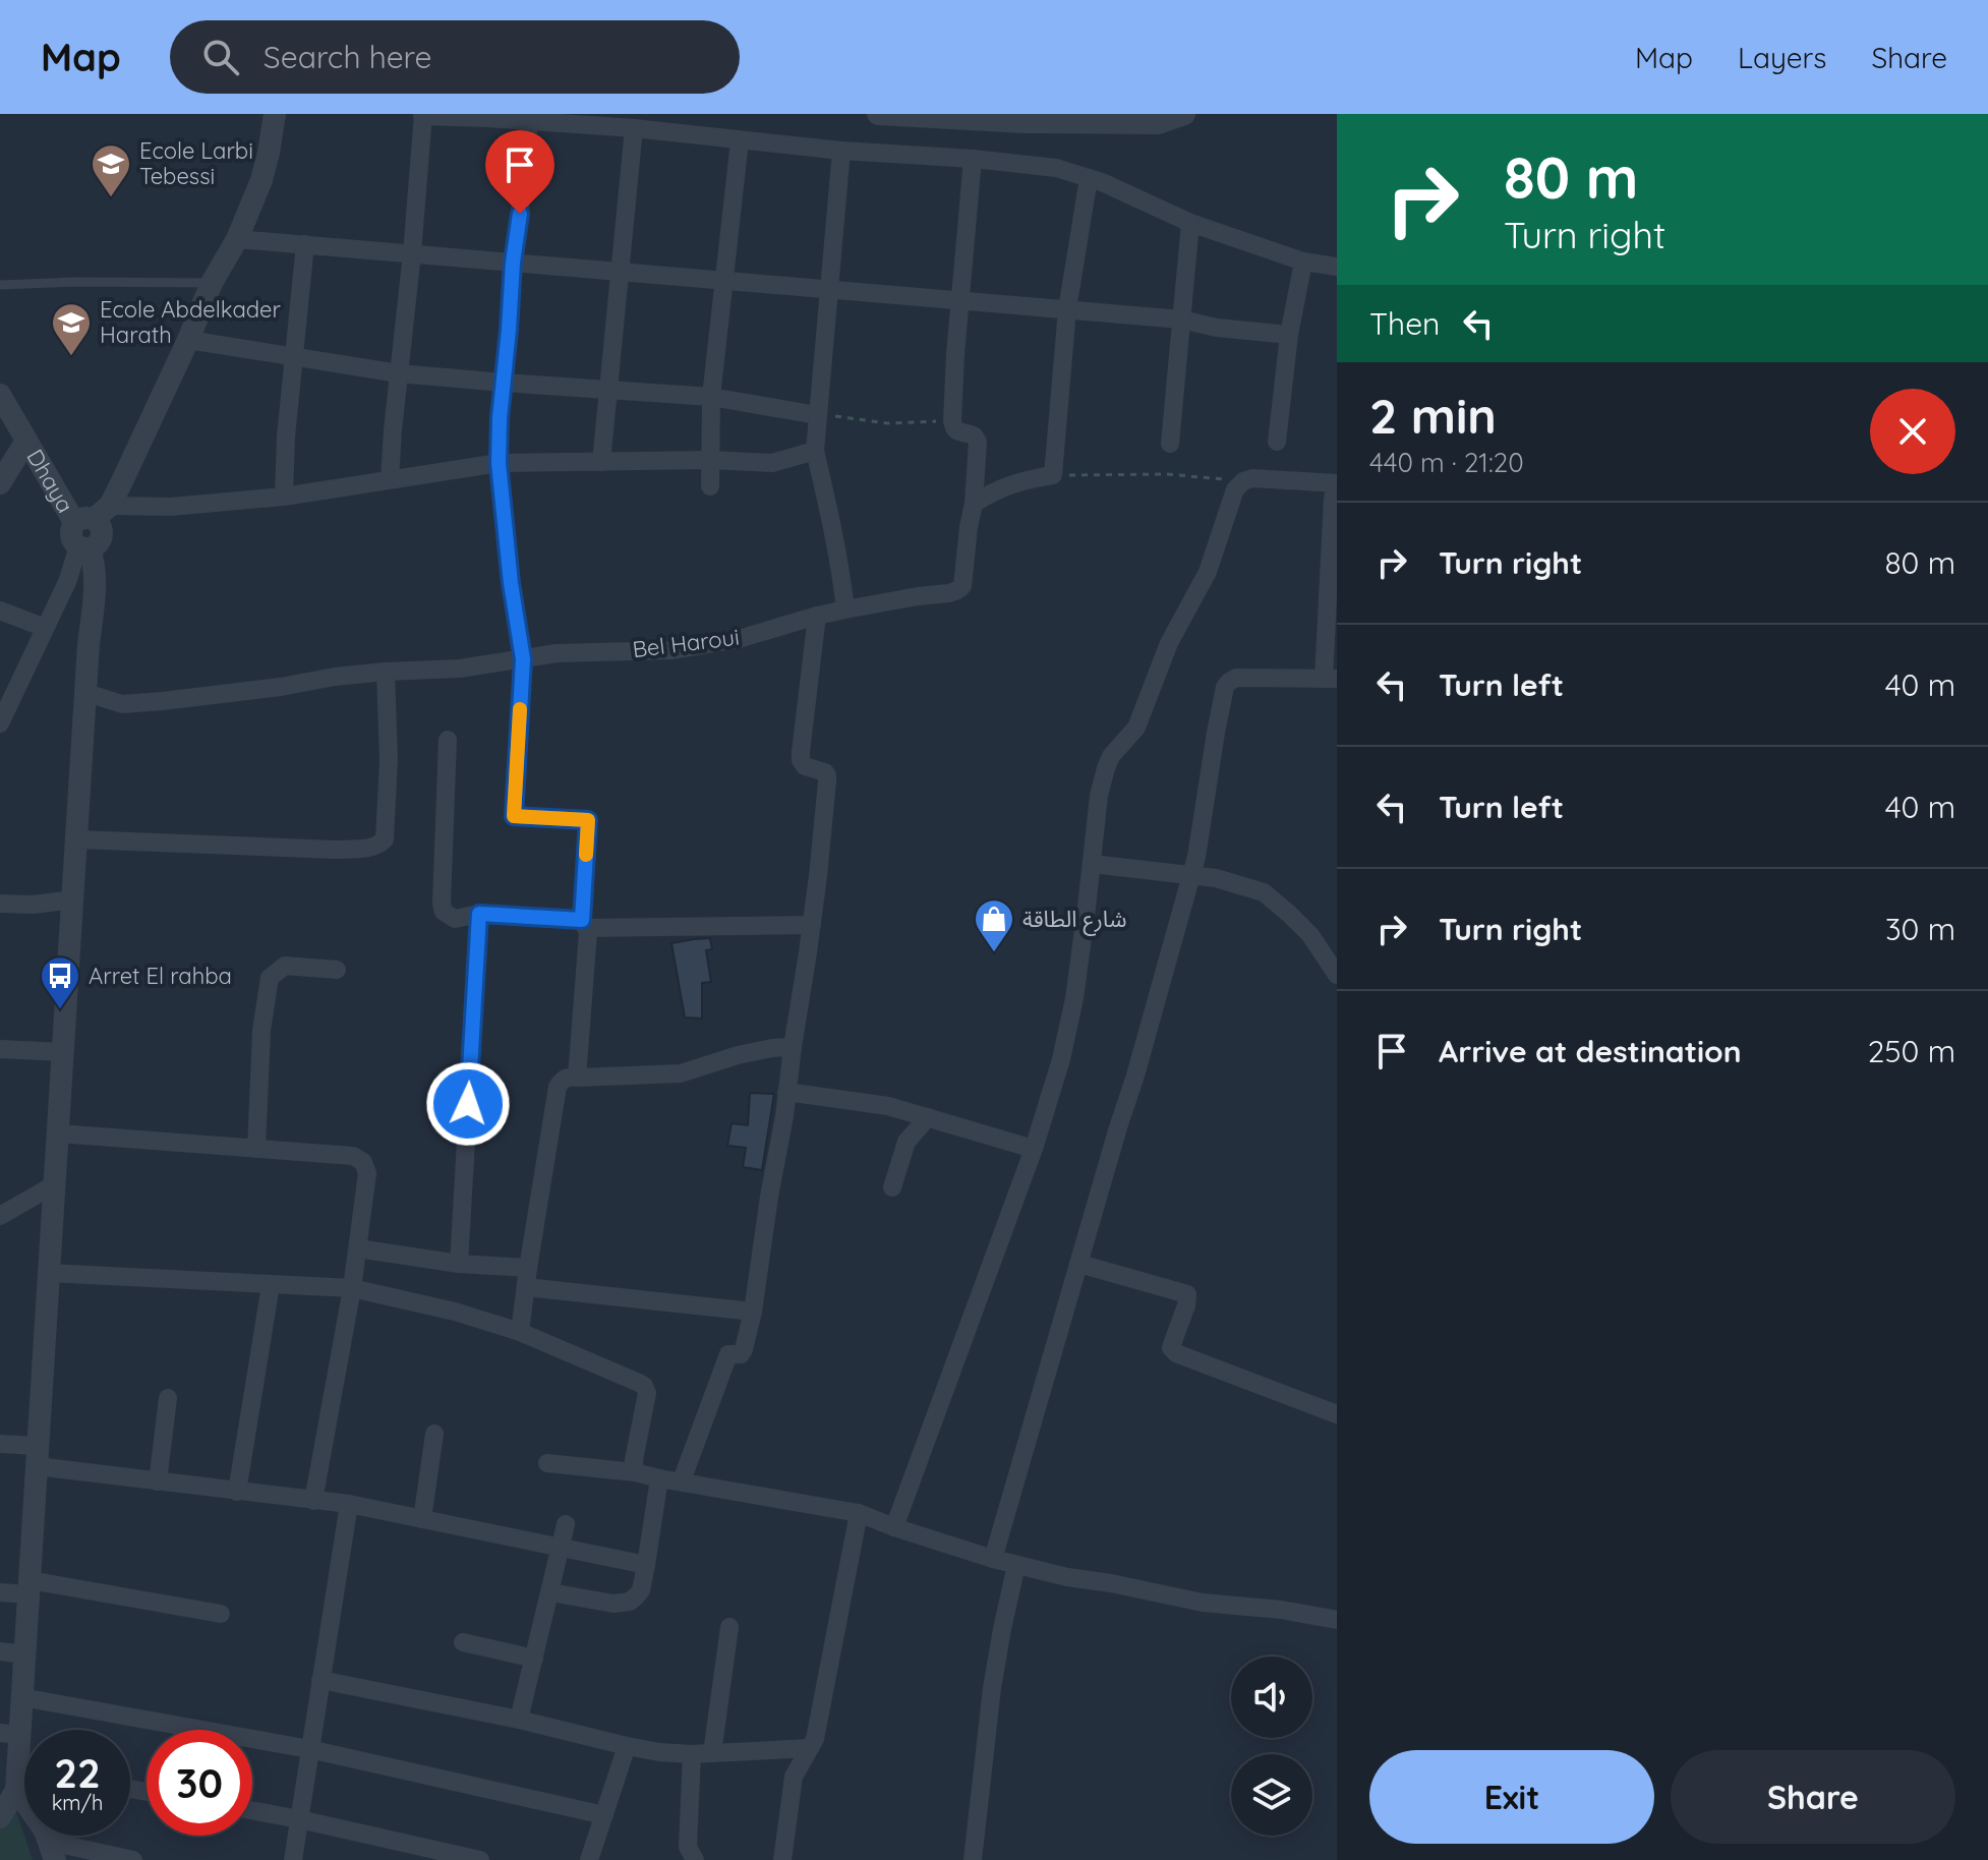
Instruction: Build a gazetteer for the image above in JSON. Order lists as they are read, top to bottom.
{
  "streets": {
    "street": ["Dhaya", "Bel Haroui"]
  },
  "places": {
    "school or university": ["Ecole Larbi Tebessi", "Ecole Abdelkader Harath"],
    "shop": ["شارع الطاقة"],
    "bus stop": ["Arret El rahba"]
  },
  "page": {
    "header": "Map",
    "search": "Search here",
    "nav": ["Map", "Layers", "Share"],
    "turn": ["80 m", "Turn right"],
    "then": "Then",
    "heading": ["2 min", "440 m · 21:20"],
    "list": [
      {
        "name": "Turn right",
        "value": "80 m"
      },
      {
        "name": "Turn left",
        "value": "40 m"
      },
      {
        "name": "Turn left",
        "value": "40 m"
      },
      {
        "name": "Turn right",
        "value": "30 m"
      },
      {
        "name": "Arrive at destination",
        "value": "250 m"
      }
    ],
    "speed": "22 km/h",
    "limit": "30",
    "buttons": ["Exit", "Share"]
  }
}
